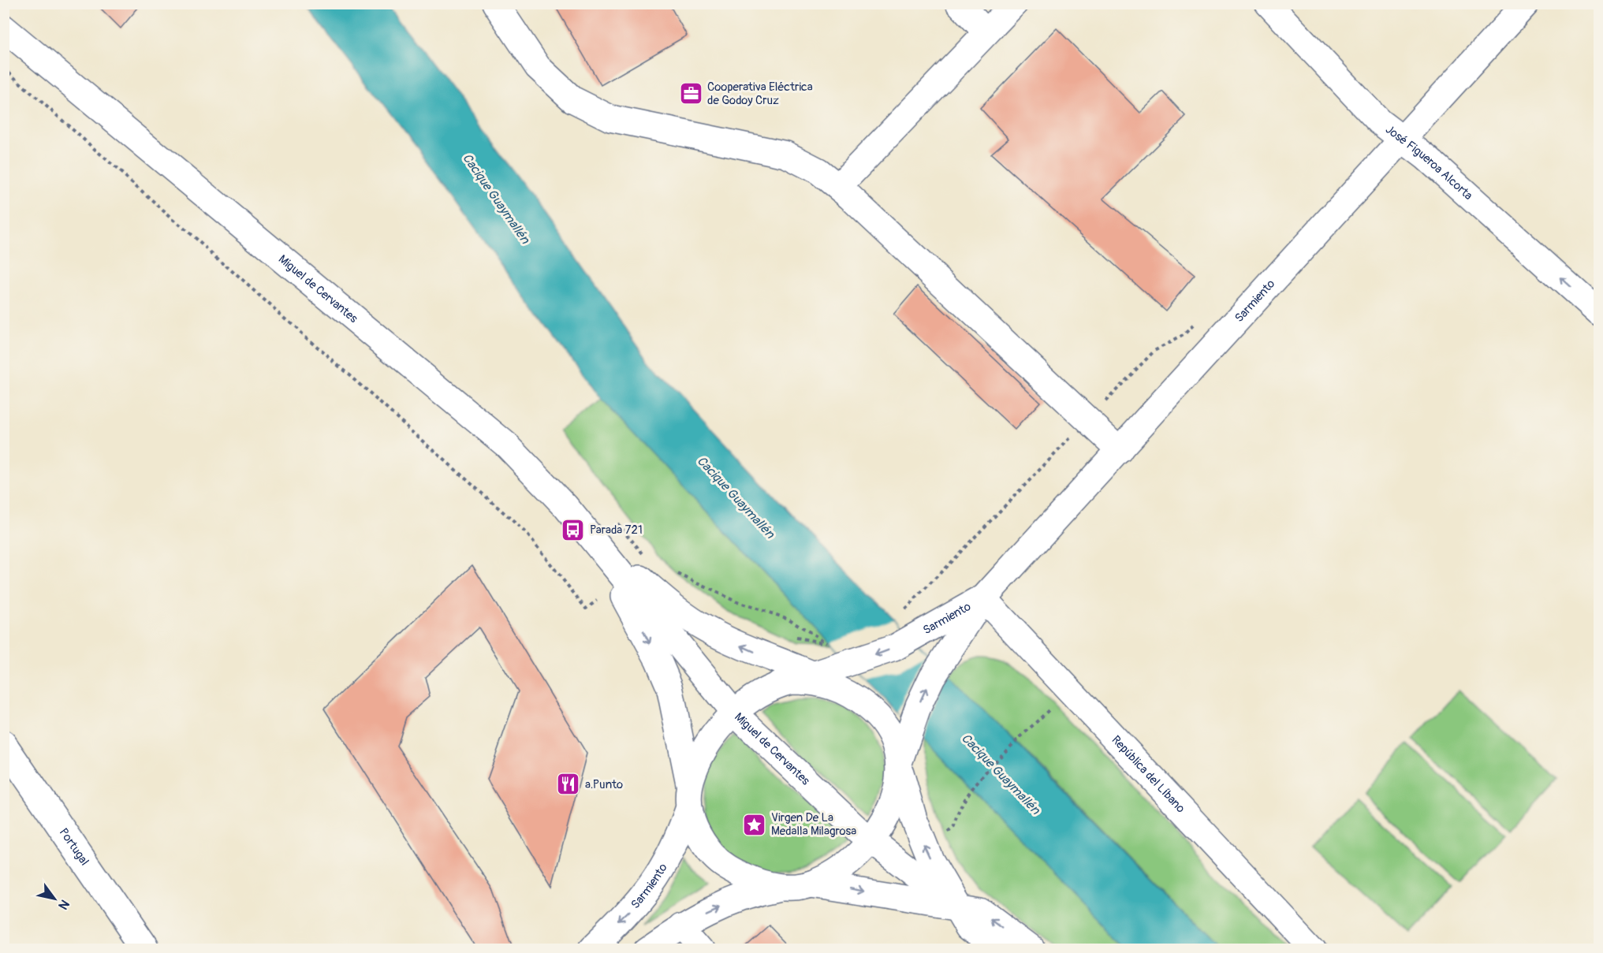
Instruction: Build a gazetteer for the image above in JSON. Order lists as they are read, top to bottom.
{
  "streets": {
    "main road": [
      "José Figueroa Alcorta",
      "Miguel de Cervantes",
      "Sarmiento",
      "República del Líbano",
      "Portugal"
    ]
  },
  "crossings": [
    ["José Figueroa Alcorta", "Sarmiento"],
    ["Miguel de Cervantes", "Sarmiento"],
    ["Sarmiento", "República del Líbano"]
  ],
  "one_way": ["José Figueroa Alcorta"],
  "water": ["Cacique Guaymallén"],
  "places": {
    "office": ["Cooperativa Eléctrica de Godoy Cruz"],
    "bus stop": ["Parada 721"],
    "restaurant": ["a.Punto"],
    "place": ["Virgen De La Medalla Milagrosa"]
  },
  "north": "bottom right"
}
